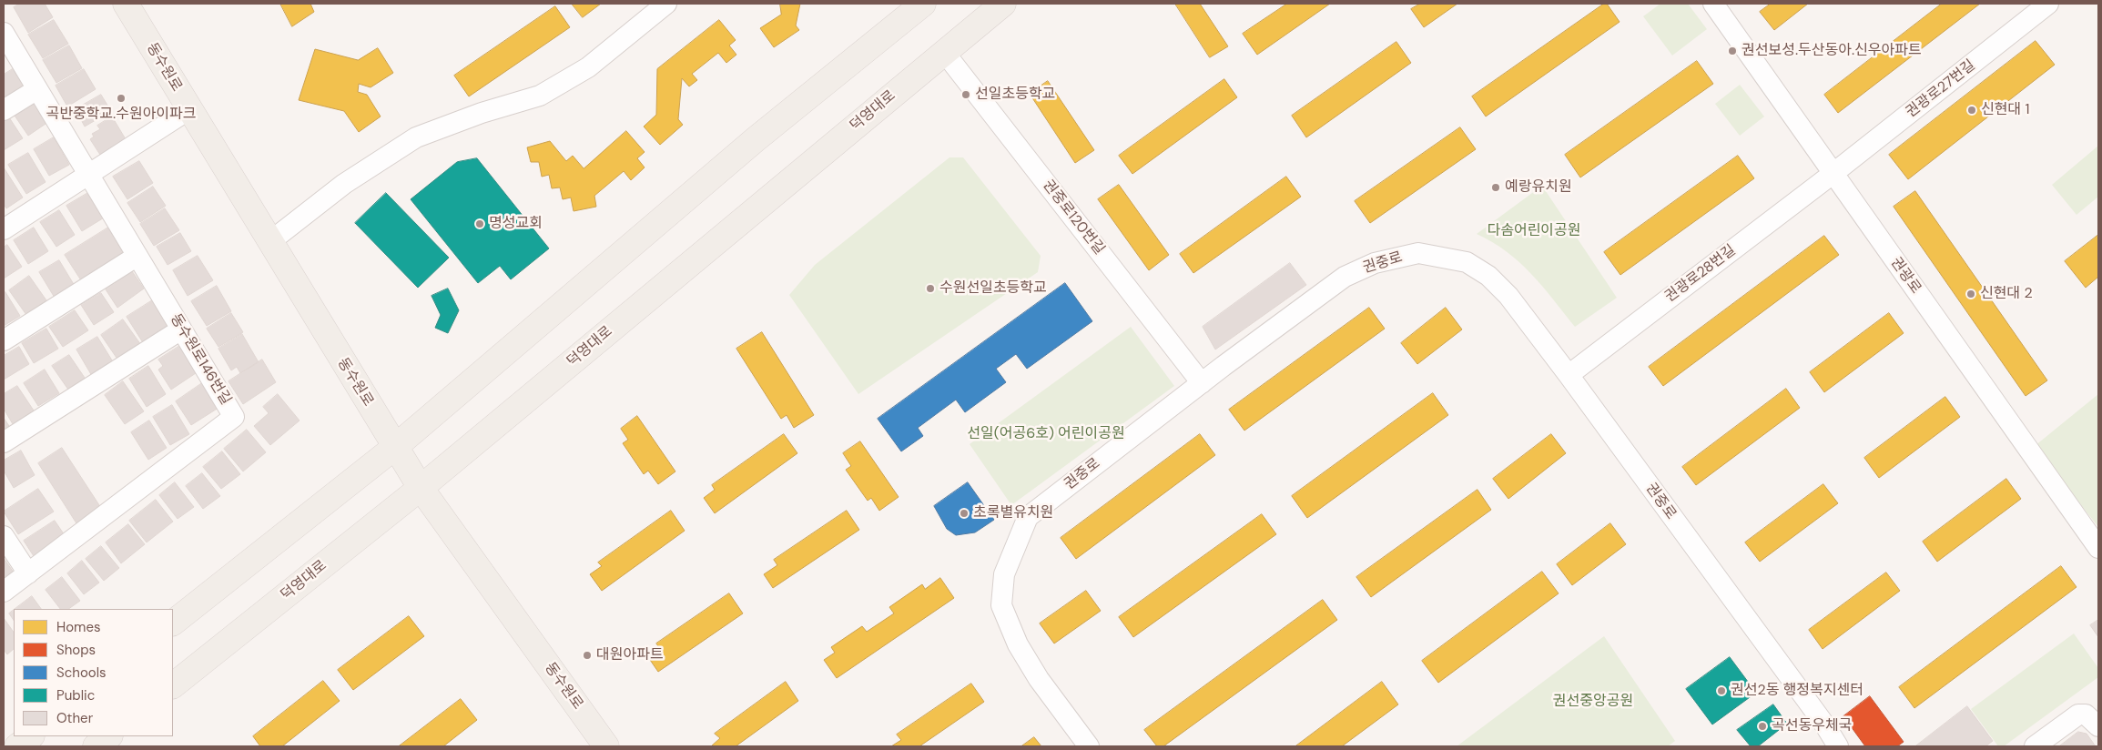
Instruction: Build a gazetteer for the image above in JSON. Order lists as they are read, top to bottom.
{
  "streets": {
    "main road": ["동수원로", "덕영대로"],
    "street": [
      "권광로27번길",
      "권중로120번길",
      "권중로",
      "권광로28번길",
      "권광로",
      "동수원로146번길"
    ]
  },
  "crossings": [
    ["동수원로", "덕영대로"],
    ["권광로27번길", "권광로28번길"],
    ["권광로27번길", "권광로"],
    ["덕영대로", "권중로120번길"],
    ["권중로120번길", "권중로"],
    ["권중로", "권광로28번길"],
    ["권광로28번길", "권광로"]
  ],
  "parks": ["다솜어린이공원", "선일(어공6호) 어린이공원", "권선중앙공원"],
  "places": [
    "권선보성.두산동아.신우아파트",
    "선일초등학교",
    "곡반중학교.수원아이파크",
    "신현대 1",
    "예랑유치원",
    "명성교회",
    "수원선일초등학교",
    "신현대 2",
    "초록별유치원",
    "대원아파트",
    "권선2동 행정복지센터",
    "곡선동우체국"
  ],
  "legend": [
    "Homes",
    "Shops",
    "Schools",
    "Public",
    "Other"
  ]
}
